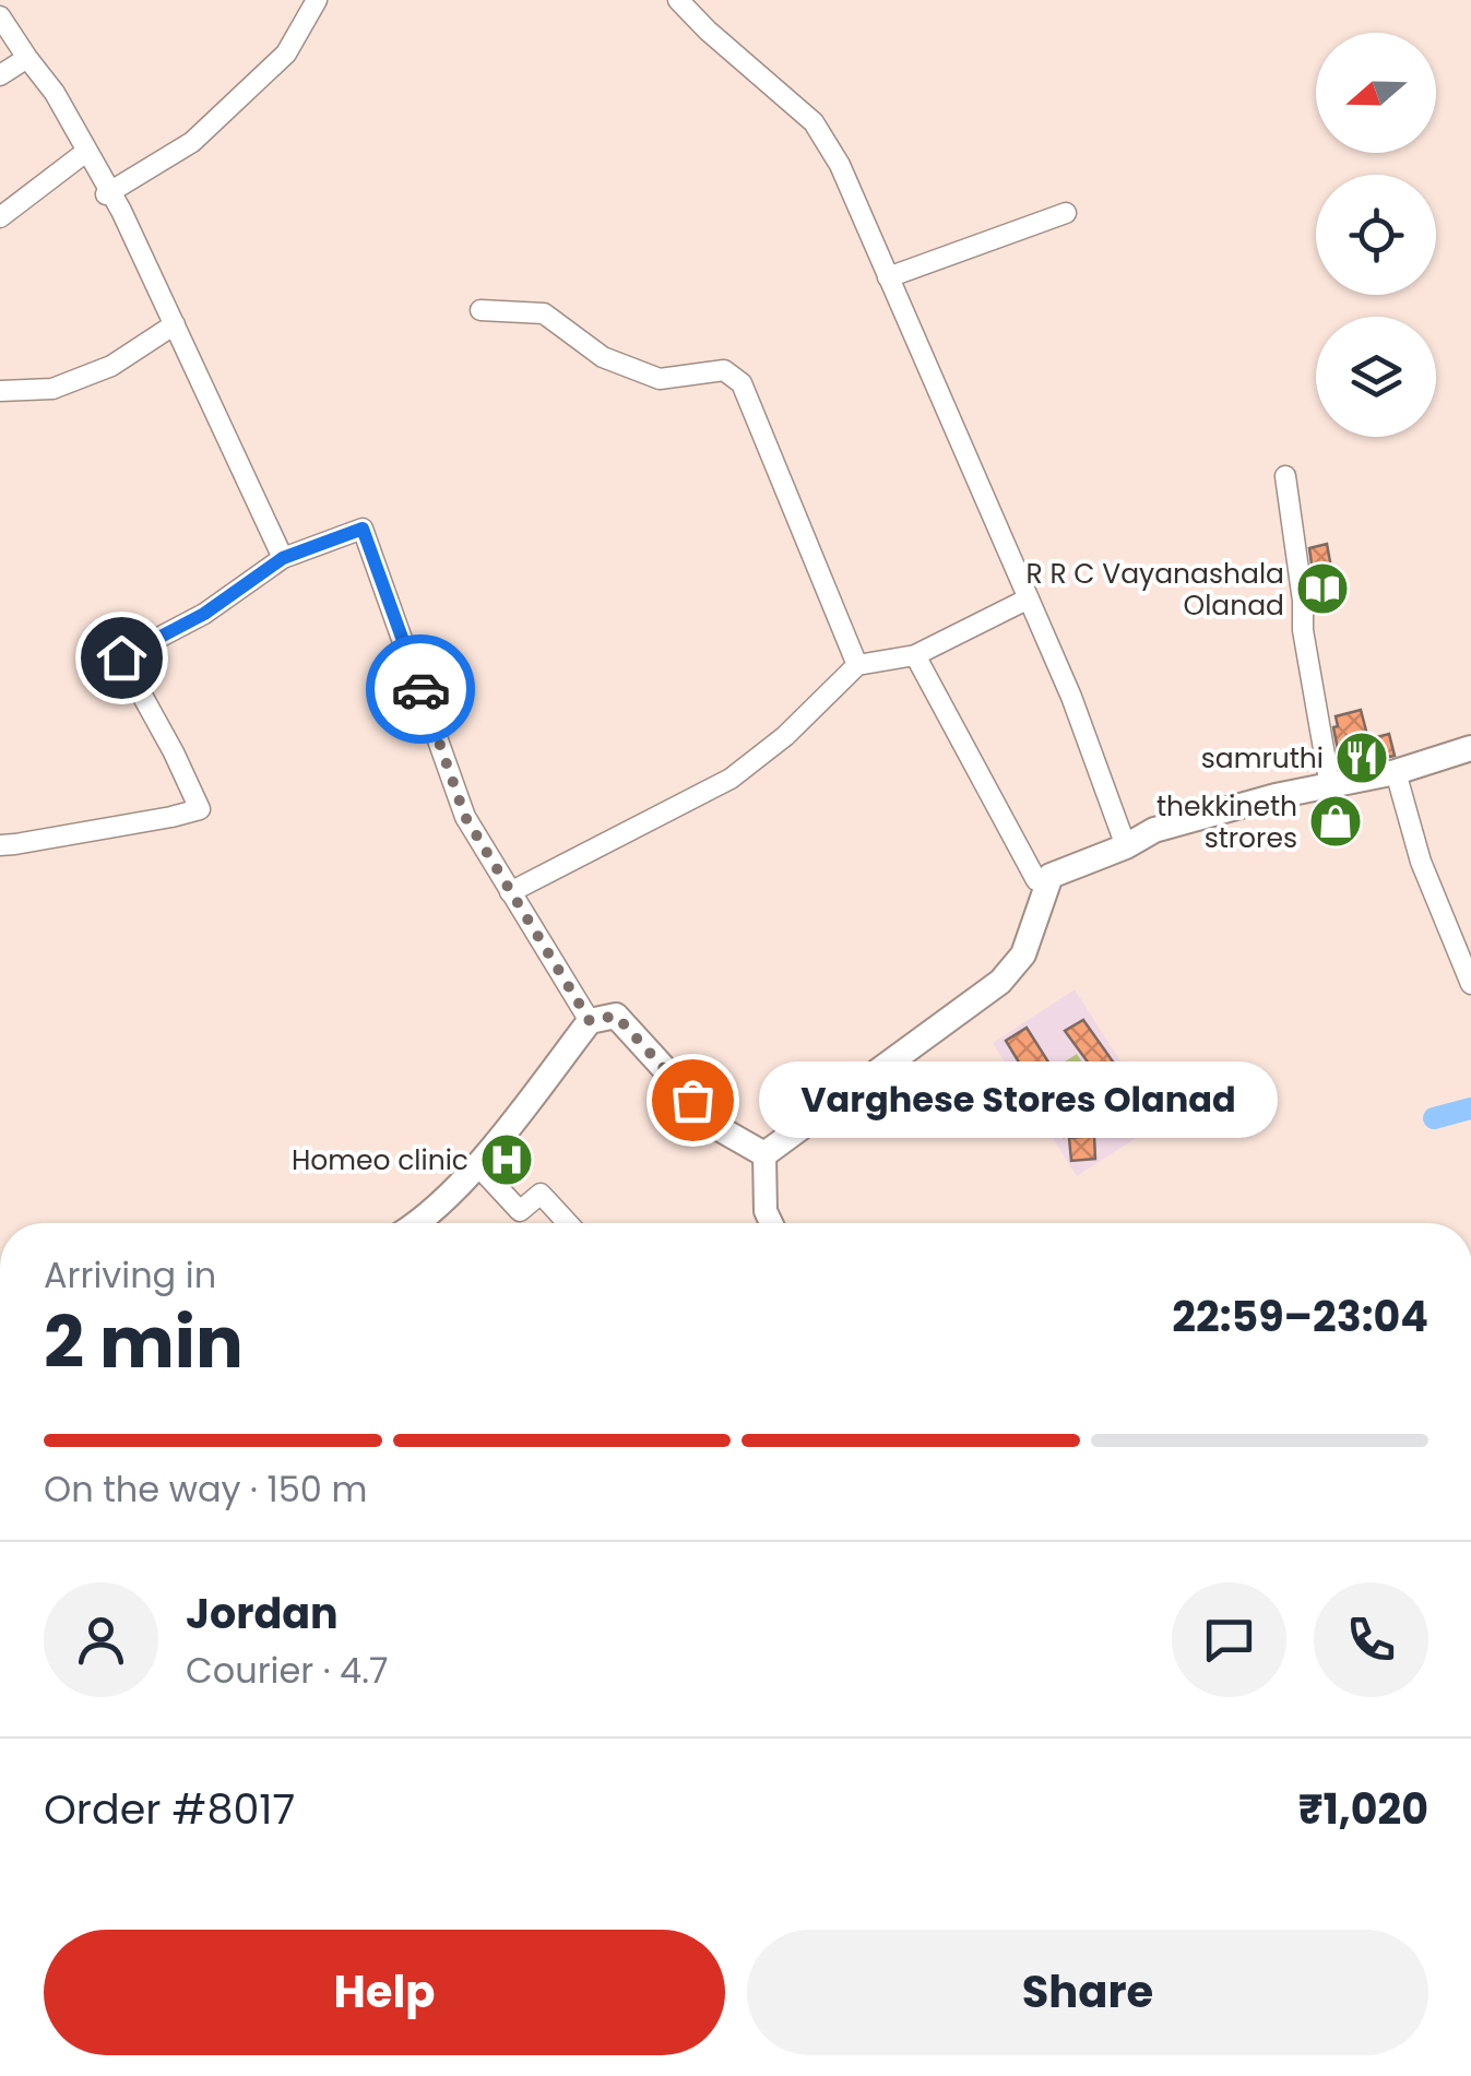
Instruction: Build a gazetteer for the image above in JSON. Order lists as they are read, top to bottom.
{
  "places": {
    "library": ["R R C Vayanashala Olanad"],
    "restaurant": ["samruthi"],
    "shop": ["thekkineth strores"],
    "other": ["Varghese Stores Olanad"],
    "hospital": ["Homeo clinic"]
  },
  "north": "left",
  "page": {
    "bubble": "Varghese Stores Olanad",
    "heading": ["2 min", "Arriving in", "22:59–23:04"],
    "panel": [
      "Jordan",
      "Courier · 4.7",
      "Order #8017",
      "₹1,020"
    ],
    "bar": "On the way · 150 m",
    "buttons": ["Help", "Share"]
  }
}
